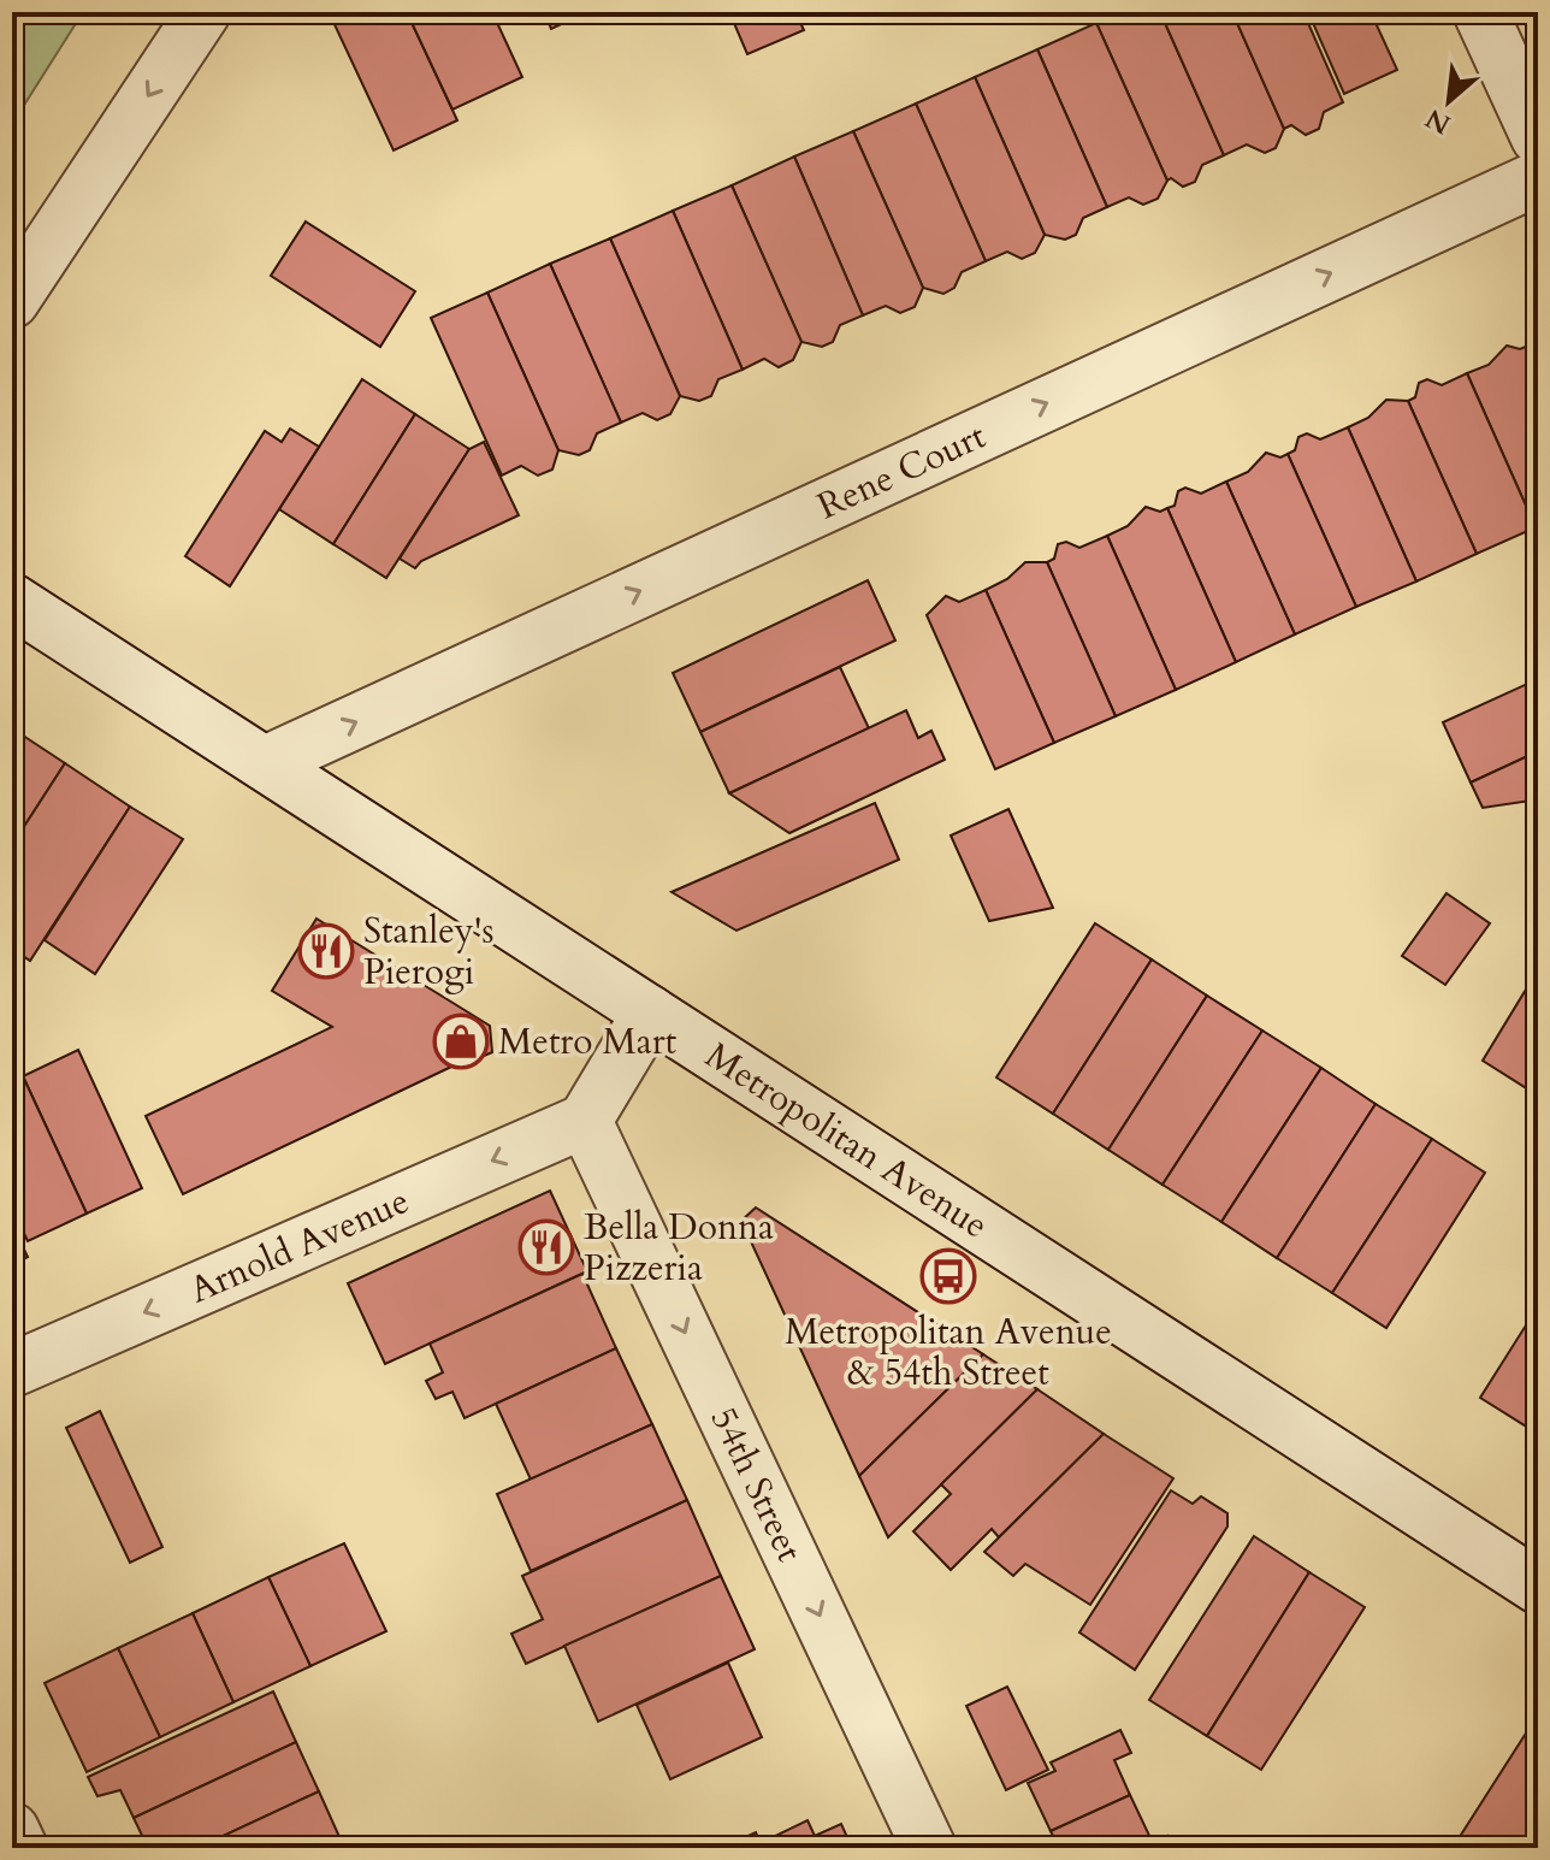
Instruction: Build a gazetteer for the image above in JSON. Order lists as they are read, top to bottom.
{
  "streets": {
    "street": [
      "Rene Court",
      "Metropolitan Avenue",
      "Arnold Avenue",
      "54th Street"
    ]
  },
  "crossings": [
    ["Rene Court", "Metropolitan Avenue"],
    ["Arnold Avenue", "54th Street"]
  ],
  "one_way": ["Rene Court", "Arnold Avenue", "54th Street"],
  "places": {
    "restaurant": ["Stanley's Pierogi", "Bella Donna Pizzeria"],
    "shop": ["Metro Mart"],
    "bus stop": ["Metropolitan Avenue & 54th Street"]
  },
  "north": "bottom left"
}
